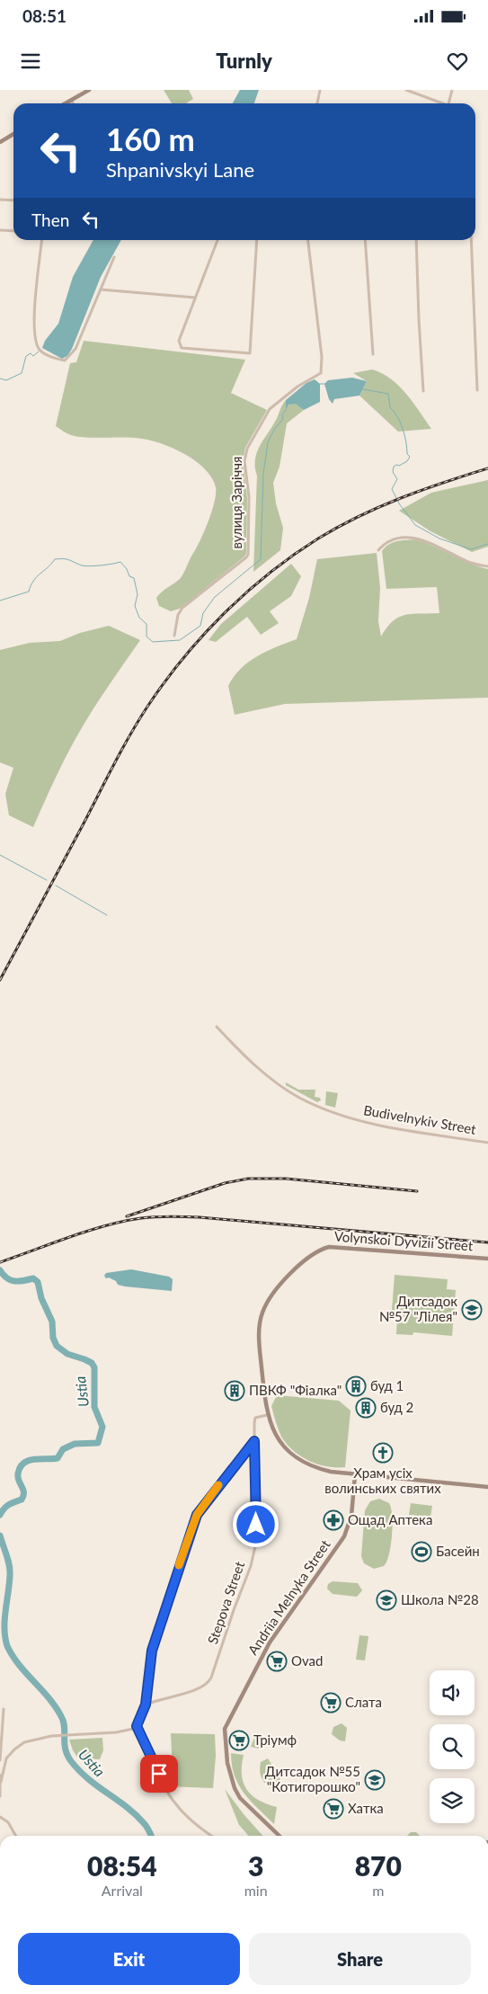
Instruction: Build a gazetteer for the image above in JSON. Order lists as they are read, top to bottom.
{
  "streets": {
    "street": [
      "вулиця Заріччя",
      "Budivelnykiv Street",
      "Volynskoi Dyvizii Street",
      "Andriia Melnyka Street",
      "Stepova Street"
    ]
  },
  "crossings": [
    ["Volynskoi Dyvizii Street", "Andriia Melnyka Street"],
    ["Volynskoi Dyvizii Street", "Stepova Street"]
  ],
  "water": ["Ustia"],
  "places": {
    "school or university": ["Дитсадок №57 \"Лілея\"", "Школа №28", "Дитсадок №55 \"Котигорошко\""],
    "building": ["буд 1", "ПВКФ \"Фіалка\"", "буд 2"],
    "church": ["Храм усіх волинських святих"],
    "pharmacy": ["Ощад Аптека"],
    "sports": ["Басейн"],
    "supermarket": [
      "Ovad",
      "Слата",
      "Тріумф",
      "Хатка"
    ]
  },
  "page": {
    "status": "08:51",
    "header": "Turnly",
    "turn": ["160 m", "Shpanivskyi Lane"],
    "then": "Then",
    "eta": [
      "08:54",
      "Arrival",
      "3",
      "min",
      "870",
      "m"
    ],
    "buttons": ["Exit", "Share"]
  }
}
